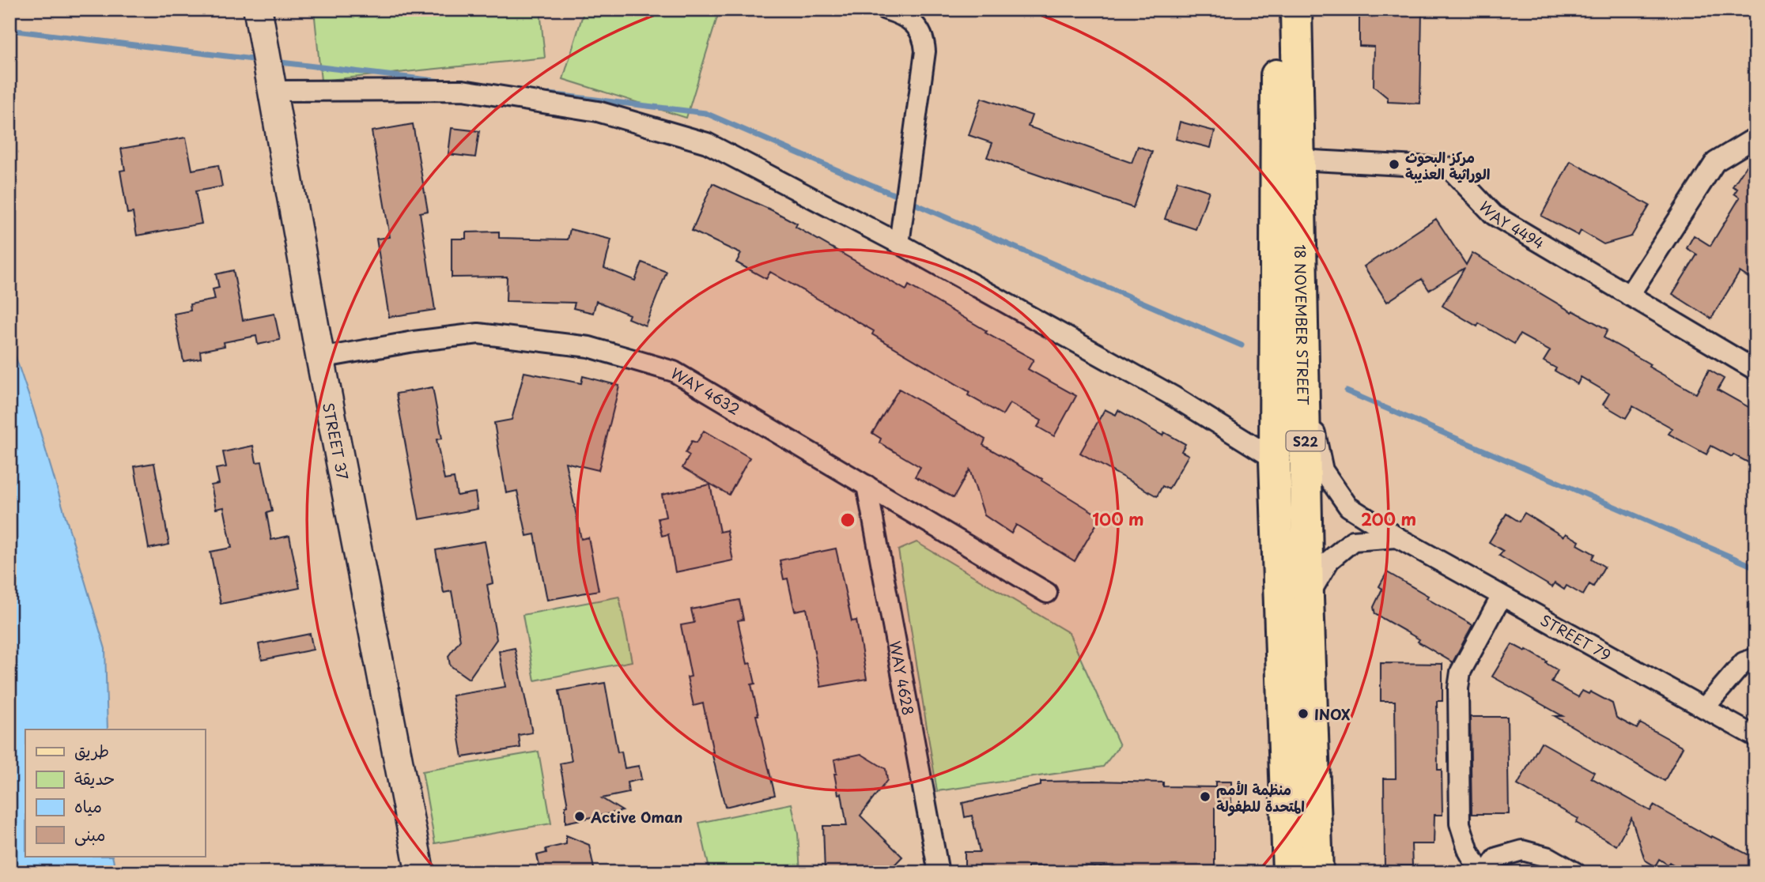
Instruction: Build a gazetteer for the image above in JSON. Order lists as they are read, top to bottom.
{
  "streets": {
    "main road": ["18 NOVEMBER STREET", "S22"],
    "street": [
      "WAY 4494",
      "WAY 4632",
      "STREET 37",
      "STREET 79",
      "WAY 4628"
    ]
  },
  "crossings": [
    ["WAY 4494", "18 NOVEMBER STREET"],
    ["18 NOVEMBER STREET", "STREET 79"],
    ["WAY 4632", "STREET 37"],
    ["WAY 4632", "WAY 4628"]
  ],
  "places": [
    "مركز البحوث الوراثية العذيبة",
    "INOX",
    "منظمة الأمم المتحدة للطفولة",
    "Active Oman"
  ],
  "legend": [
    "طريق",
    "حديقة",
    "مياه",
    "مبنى"
  ],
  "rings": ["100 m", "200 m"]
}
